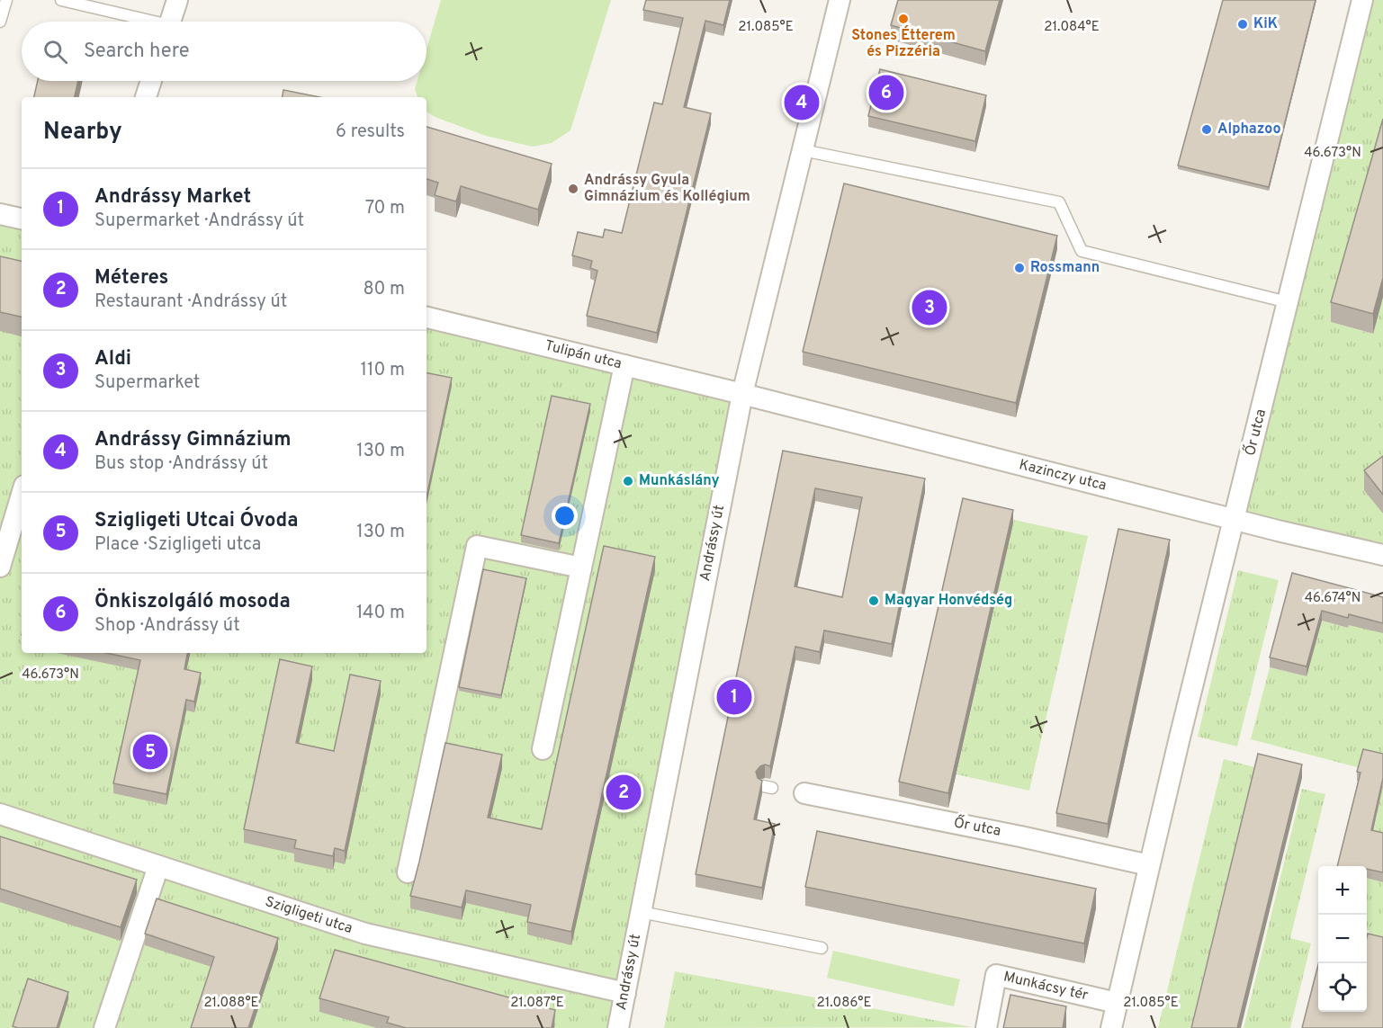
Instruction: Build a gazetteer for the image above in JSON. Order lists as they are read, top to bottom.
{
  "streets": {
    "street": [
      "Tulipán utca",
      "Őr utca",
      "Kazinczy utca",
      "Andrássy út",
      "Szigligeti utca",
      "Munkácsy tér"
    ]
  },
  "crossings": [
    ["Tulipán utca", "Kazinczy utca"],
    ["Tulipán utca", "Andrássy út"],
    ["Őr utca", "Kazinczy utca"],
    ["Őr utca", "Munkácsy tér"],
    ["Kazinczy utca", "Andrássy út"],
    ["Andrássy út", "Szigligeti utca"]
  ],
  "places": [
    "Stones Étterem és Pizzéria",
    "KiK",
    "Alphazoo",
    "Andrássy Gyula Gimnázium és Kollégium",
    "Rossmann",
    "Munkáslány",
    "Magyar Honvédség"
  ],
  "page": {
    "search": "Search here",
    "pins": [
      "6",
      "4",
      "3",
      "1",
      "5",
      "2"
    ],
    "heading": ["Nearby", "6 results"],
    "list": [
      {
        "mark": "1",
        "name": "Andrássy Market",
        "note": "Supermarket · Andrássy út",
        "value": "70 m"
      },
      {
        "mark": "2",
        "name": "Méteres",
        "note": "Restaurant · Andrássy út",
        "value": "80 m"
      },
      {
        "mark": "3",
        "name": "Aldi",
        "note": "Supermarket",
        "value": "110 m"
      },
      {
        "mark": "4",
        "name": "Andrássy Gimnázium",
        "note": "Bus stop · Andrássy út",
        "value": "130 m"
      },
      {
        "mark": "5",
        "name": "Szigligeti Utcai Óvoda",
        "note": "Place · Szigligeti utca",
        "value": "130 m"
      },
      {
        "mark": "6",
        "name": "Önkiszolgáló mosoda",
        "note": "Shop · Andrássy út",
        "value": "140 m"
      }
    ],
    "map_buttons": ["+", "−"]
  },
  "coordinates": [
    "21.085°E",
    "21.084°E",
    "46.673°N",
    "46.674°N",
    "21.088°E",
    "21.087°E",
    "21.086°E"
  ]
}
